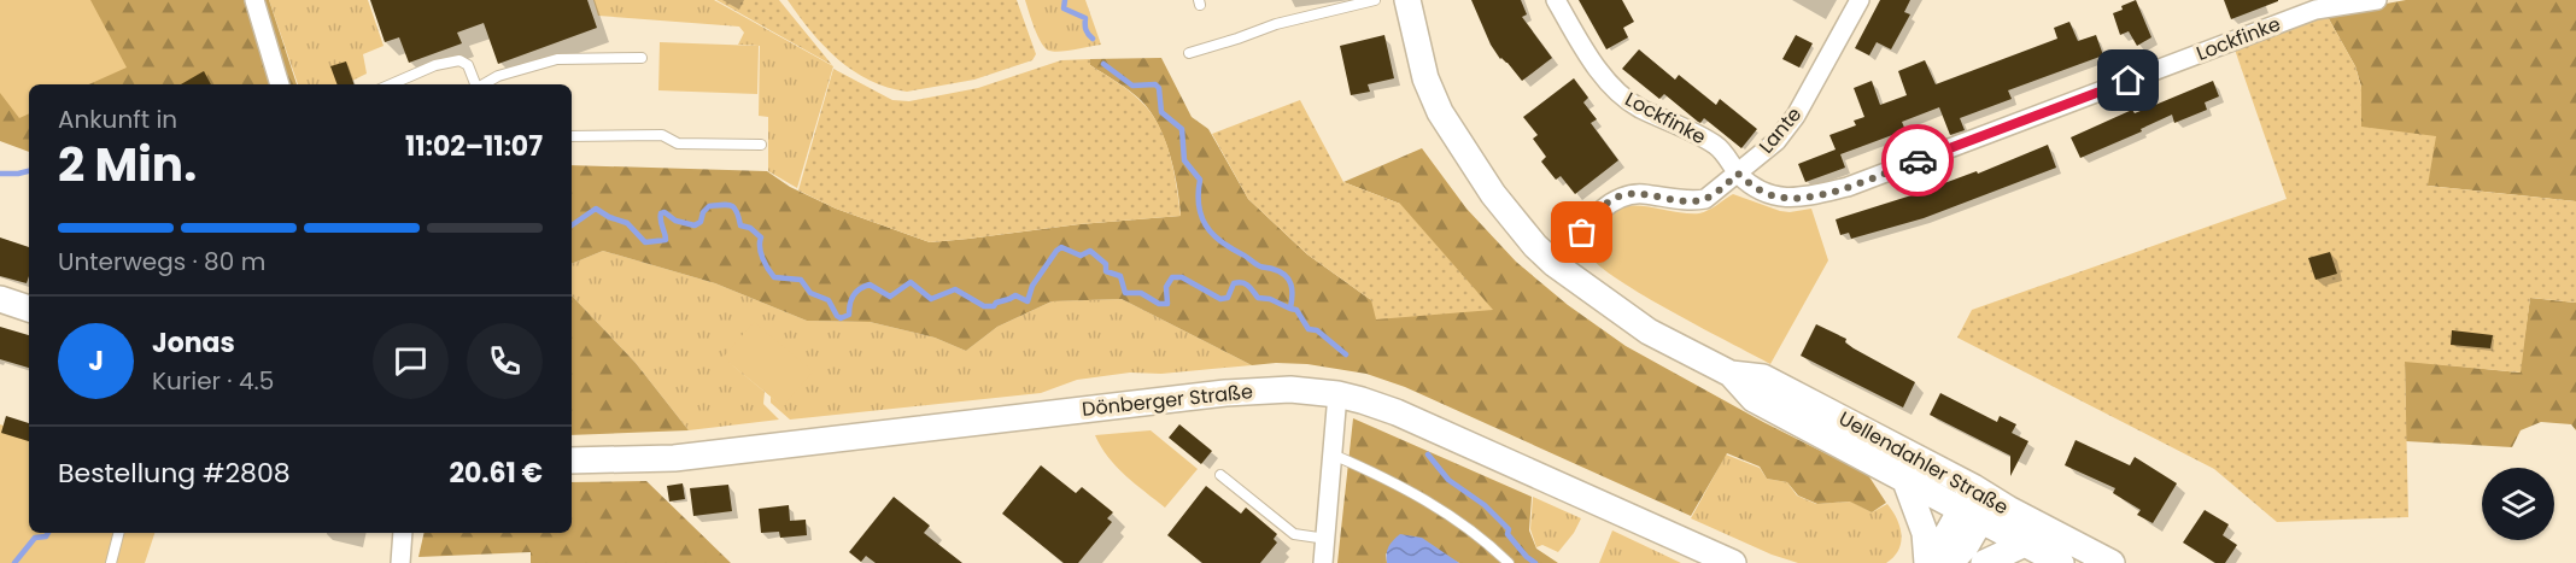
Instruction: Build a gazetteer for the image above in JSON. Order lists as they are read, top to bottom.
{
  "streets": {
    "street": [
      "Lockfinke",
      "Lante",
      "Dönberger Straße",
      "Uellendahler Straße"
    ]
  },
  "crossings": [
    ["Lockfinke", "Lante"],
    ["Lante", "Uellendahler Straße"]
  ],
  "page": {
    "heading": ["2 Min.", "Ankunft in", "11:02–11:07"],
    "panel": [
      "Jonas",
      "Kurier · 4.5",
      "Bestellung #2808",
      "20.61 €"
    ],
    "bar": "Unterwegs · 80 m",
    "round": "J"
  }
}
